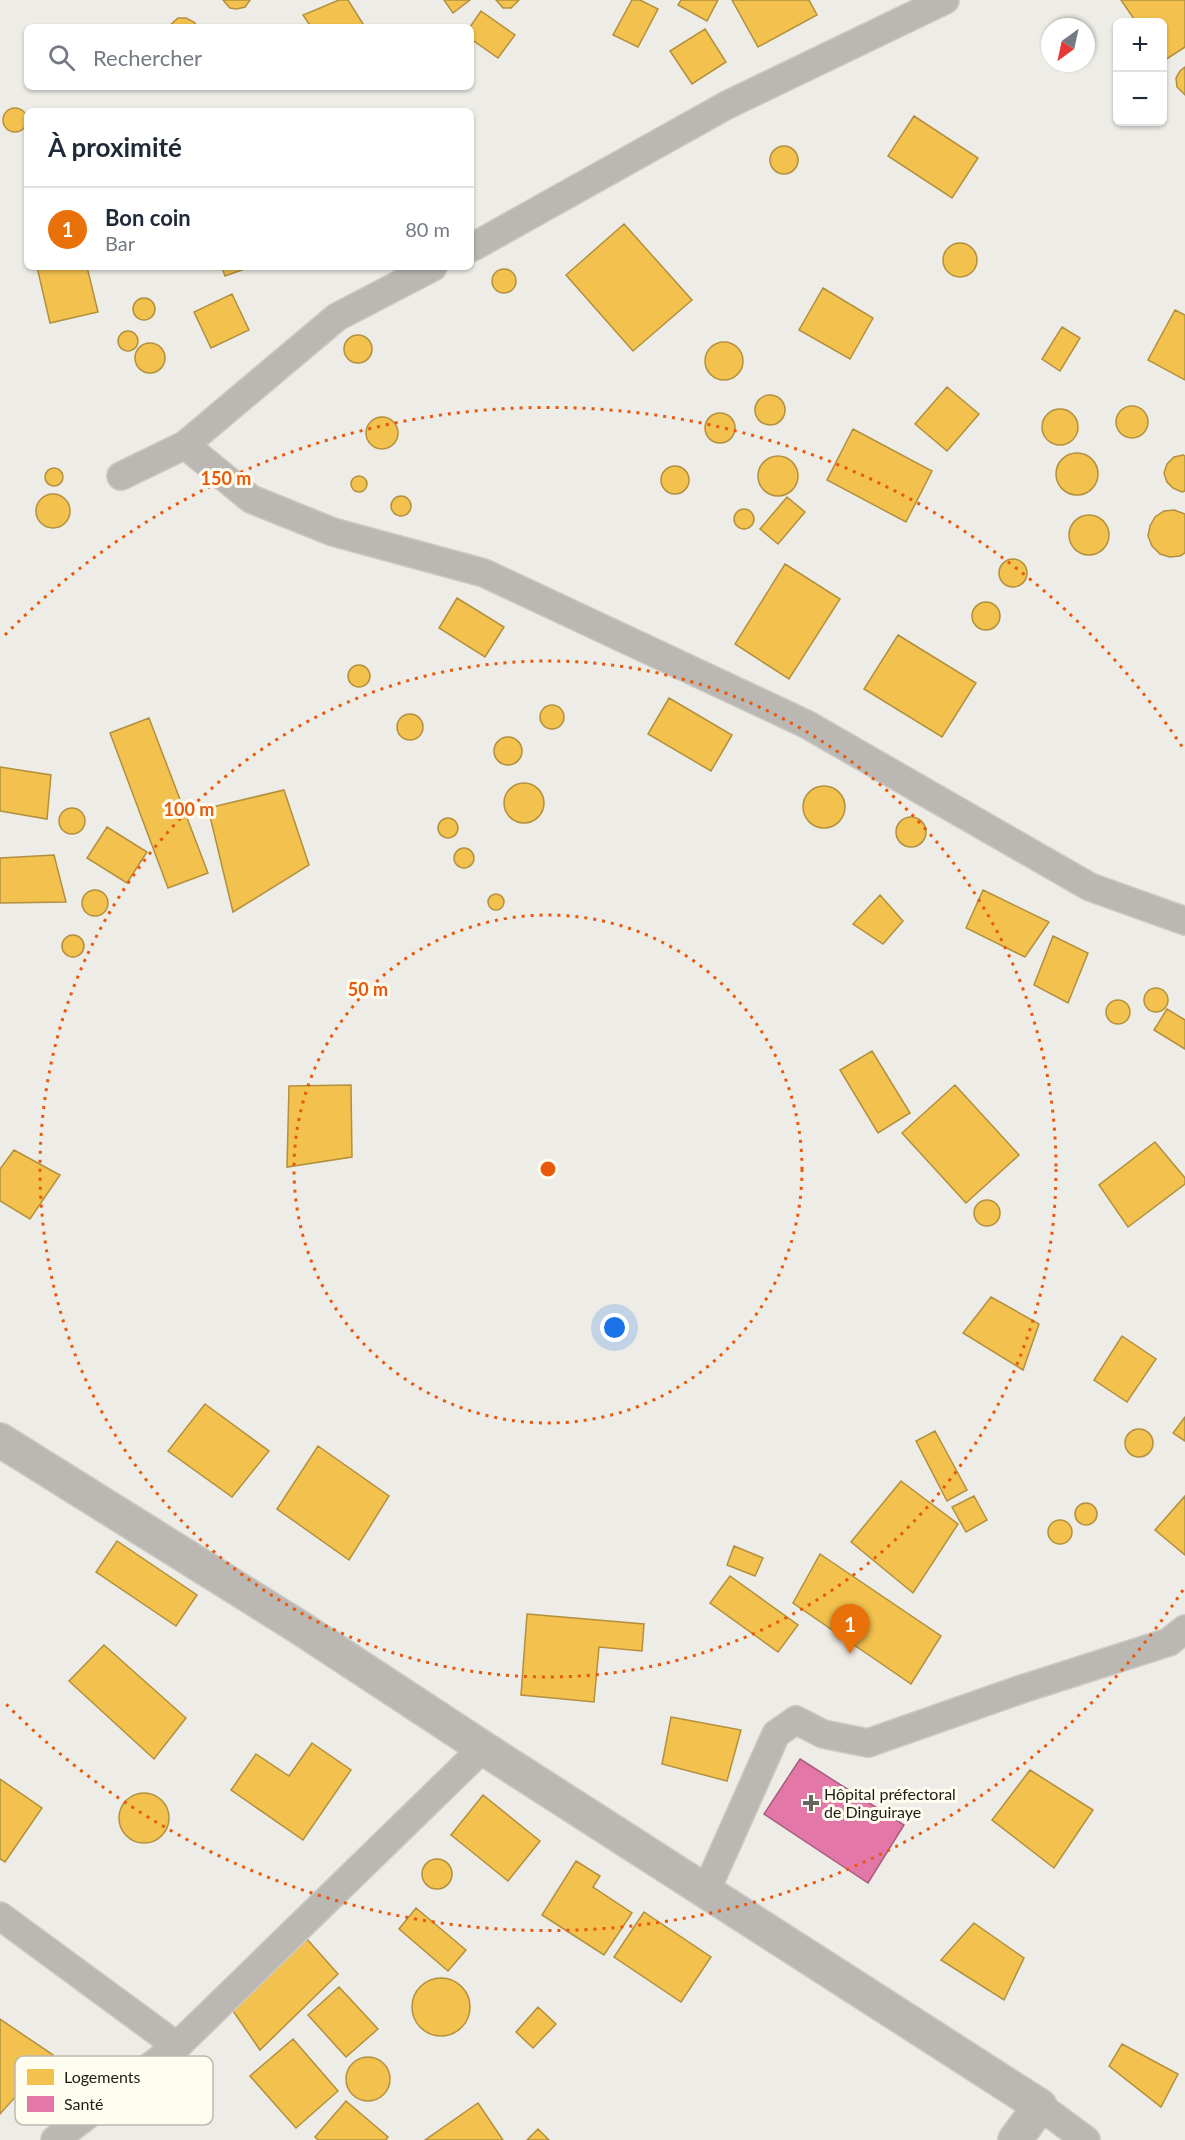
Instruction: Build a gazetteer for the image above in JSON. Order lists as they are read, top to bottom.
{
  "places": {
    "health": ["Hôpital préfectoral de Dinguiraye"]
  },
  "legend": ["Logements", "Santé"],
  "north": "bottom left",
  "page": {
    "map_buttons": ["+", "−"],
    "search": "Rechercher",
    "heading": "À proximité",
    "list": [
      {
        "mark": "1",
        "name": "Bon coin",
        "note": "Bar",
        "value": "80 m"
      }
    ],
    "pins": "1"
  },
  "rings": ["150 m", "100 m", "50 m"]
}
